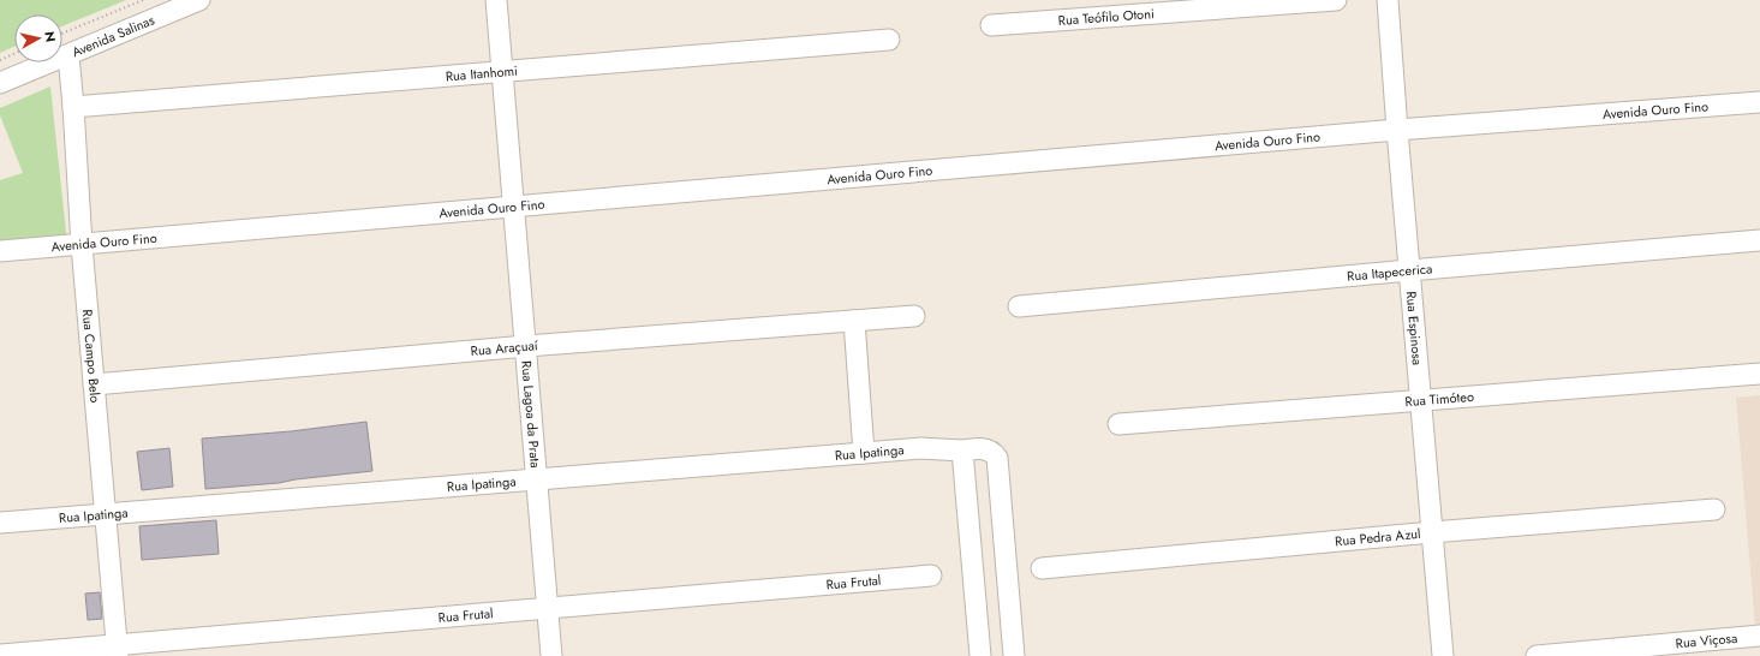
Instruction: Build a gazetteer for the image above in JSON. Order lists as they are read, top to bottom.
{
  "streets": {
    "street": [
      "Rua Teófilo Otoni",
      "Avenida Salinas",
      "Rua Itanhomi",
      "Avenida Ouro Fino",
      "Rua Itapecerica",
      "Rua Espinosa",
      "Rua Araçuaí",
      "Rua Campo Belo",
      "Rua Timóteo",
      "Rua Lagoa da Prata",
      "Rua Ipatinga",
      "Rua Pedra Azul",
      "Rua Frutal",
      "Rua Viçosa"
    ]
  },
  "crossings": [
    ["Avenida Salinas", "Rua Campo Belo"],
    ["Rua Itanhomi", "Rua Campo Belo"],
    ["Rua Itanhomi", "Rua Lagoa da Prata"],
    ["Avenida Ouro Fino", "Rua Espinosa"],
    ["Avenida Ouro Fino", "Rua Campo Belo"],
    ["Avenida Ouro Fino", "Rua Lagoa da Prata"],
    ["Rua Itapecerica", "Rua Espinosa"],
    ["Rua Espinosa", "Rua Timóteo"],
    ["Rua Espinosa", "Rua Pedra Azul"],
    ["Rua Araçuaí", "Rua Campo Belo"],
    ["Rua Araçuaí", "Rua Lagoa da Prata"],
    ["Rua Campo Belo", "Rua Ipatinga"],
    ["Rua Campo Belo", "Rua Frutal"],
    ["Rua Lagoa da Prata", "Rua Ipatinga"],
    ["Rua Lagoa da Prata", "Rua Frutal"]
  ],
  "north": "right"
}
